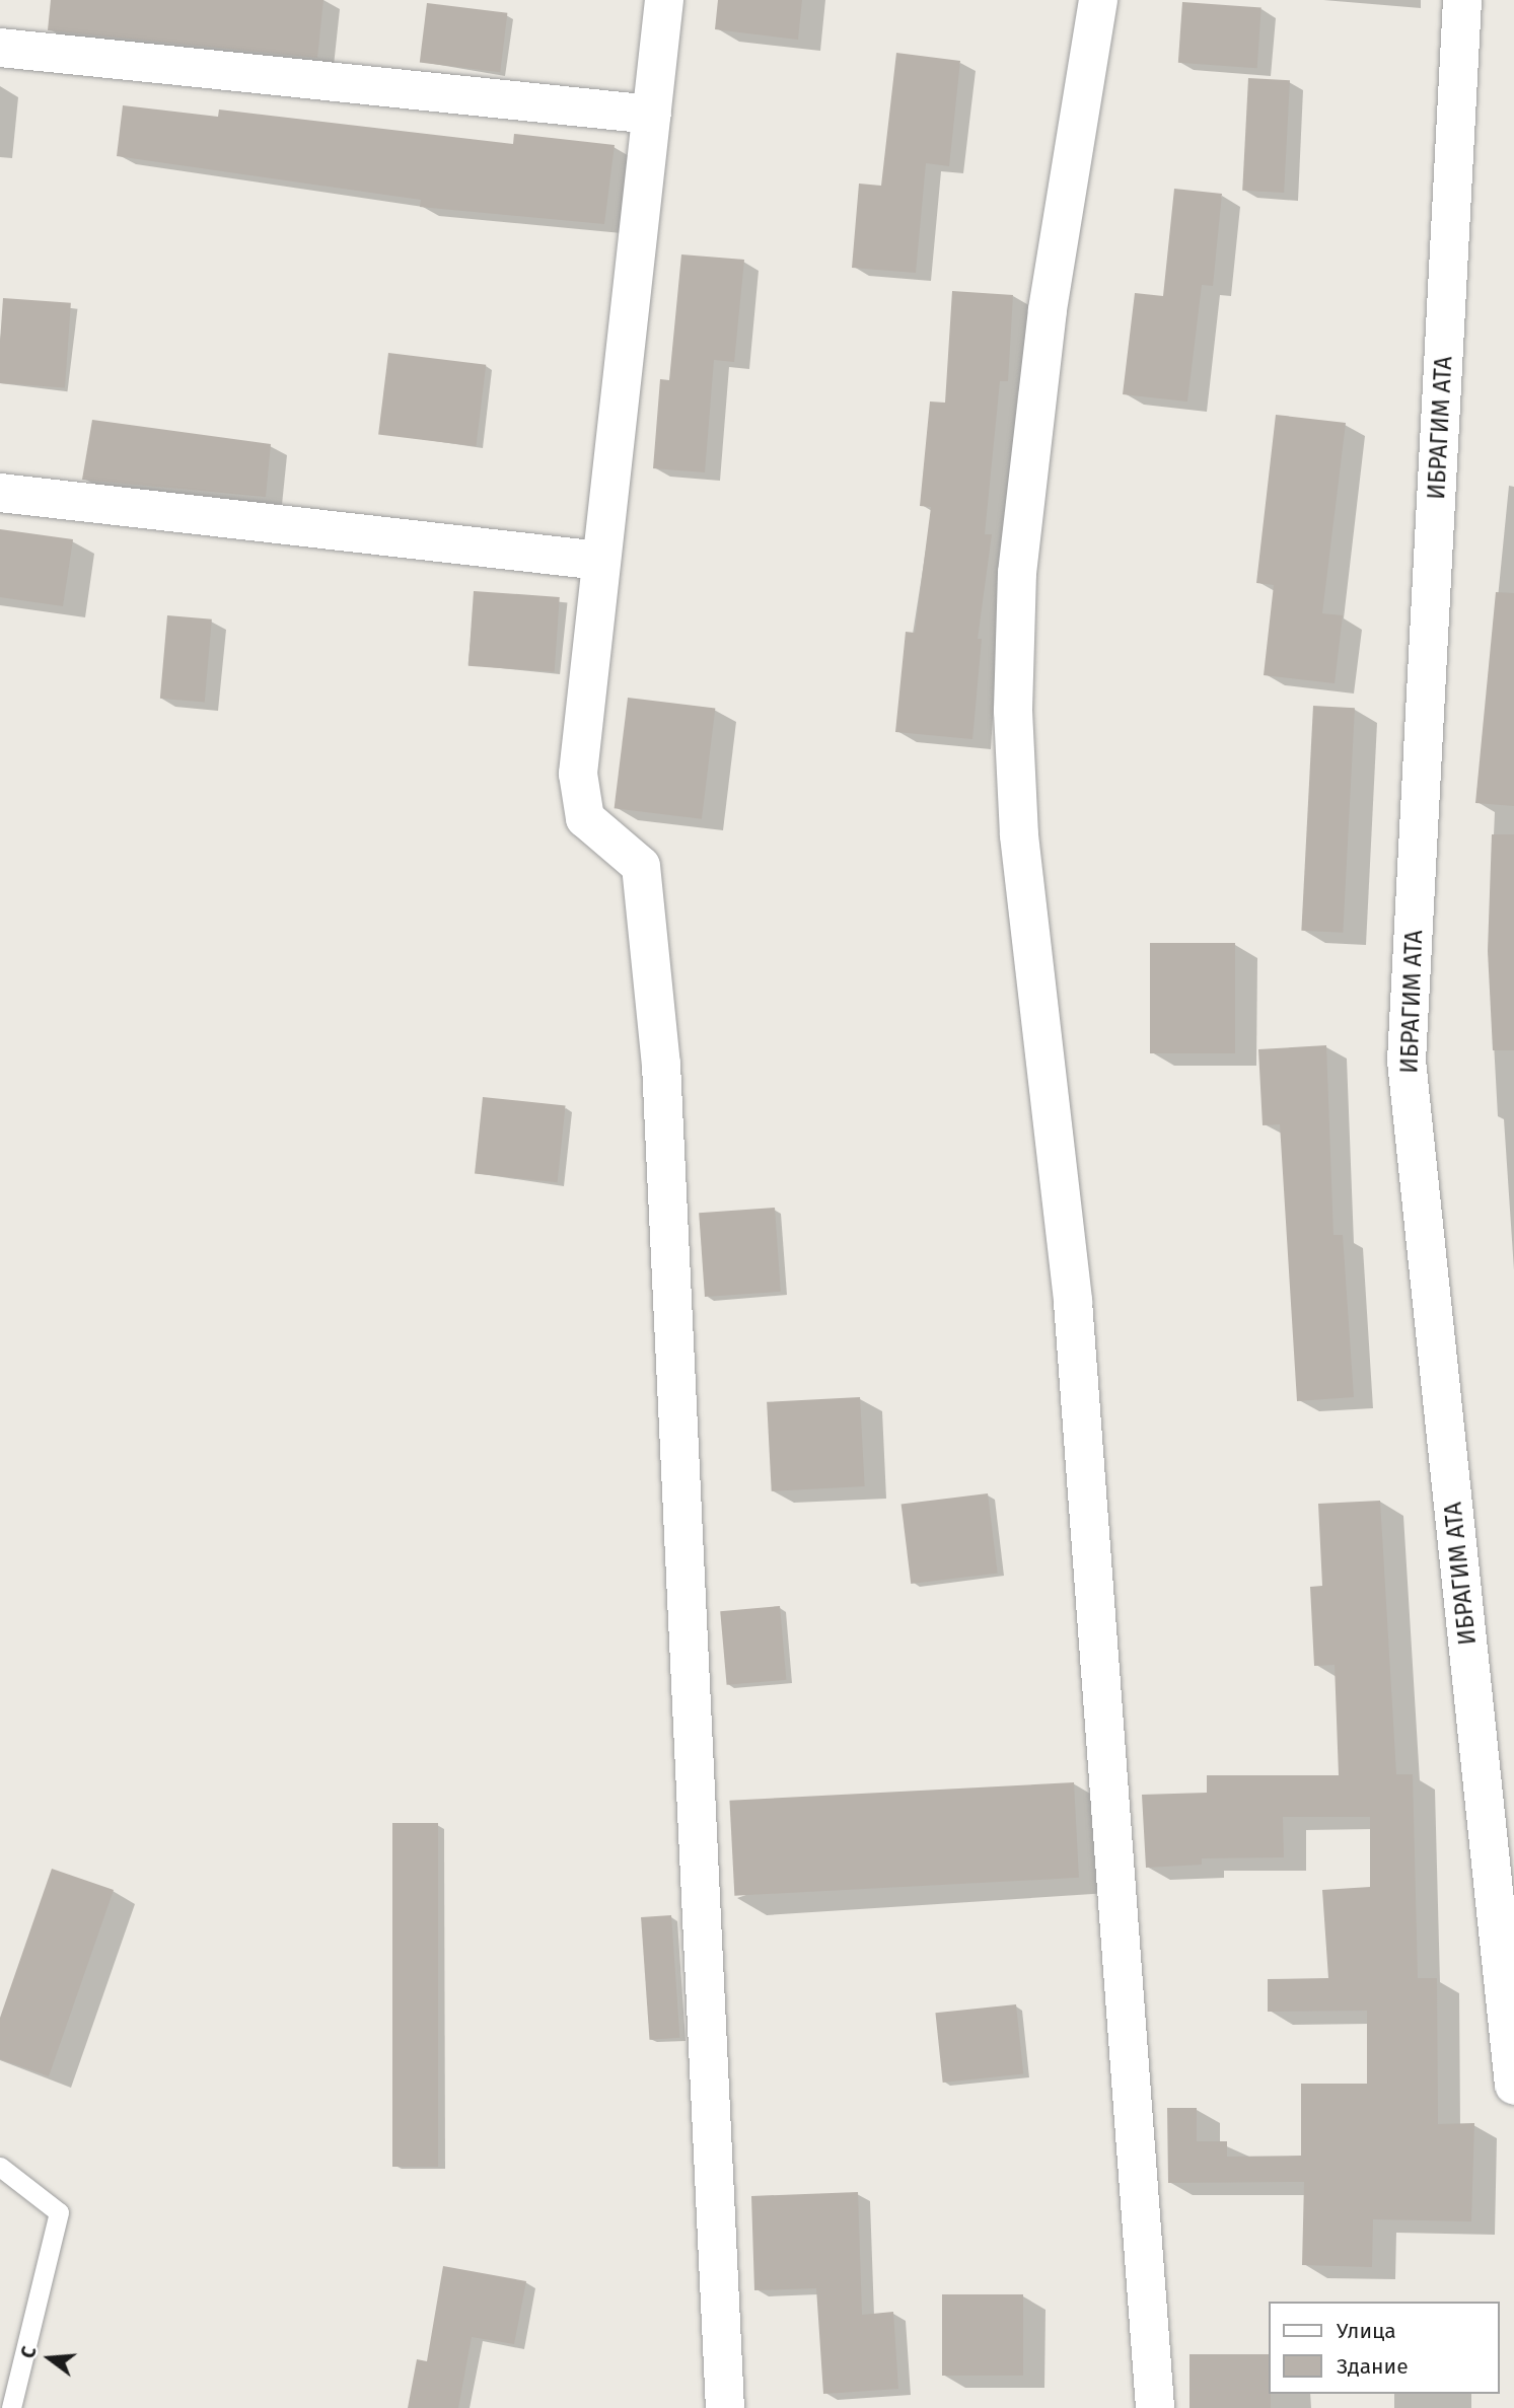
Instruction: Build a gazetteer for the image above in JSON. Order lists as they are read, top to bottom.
{
  "streets": {
    "street": ["ИБРАГИМ АТА"]
  },
  "legend": ["Улица", "Здание"],
  "north": "left"
}
